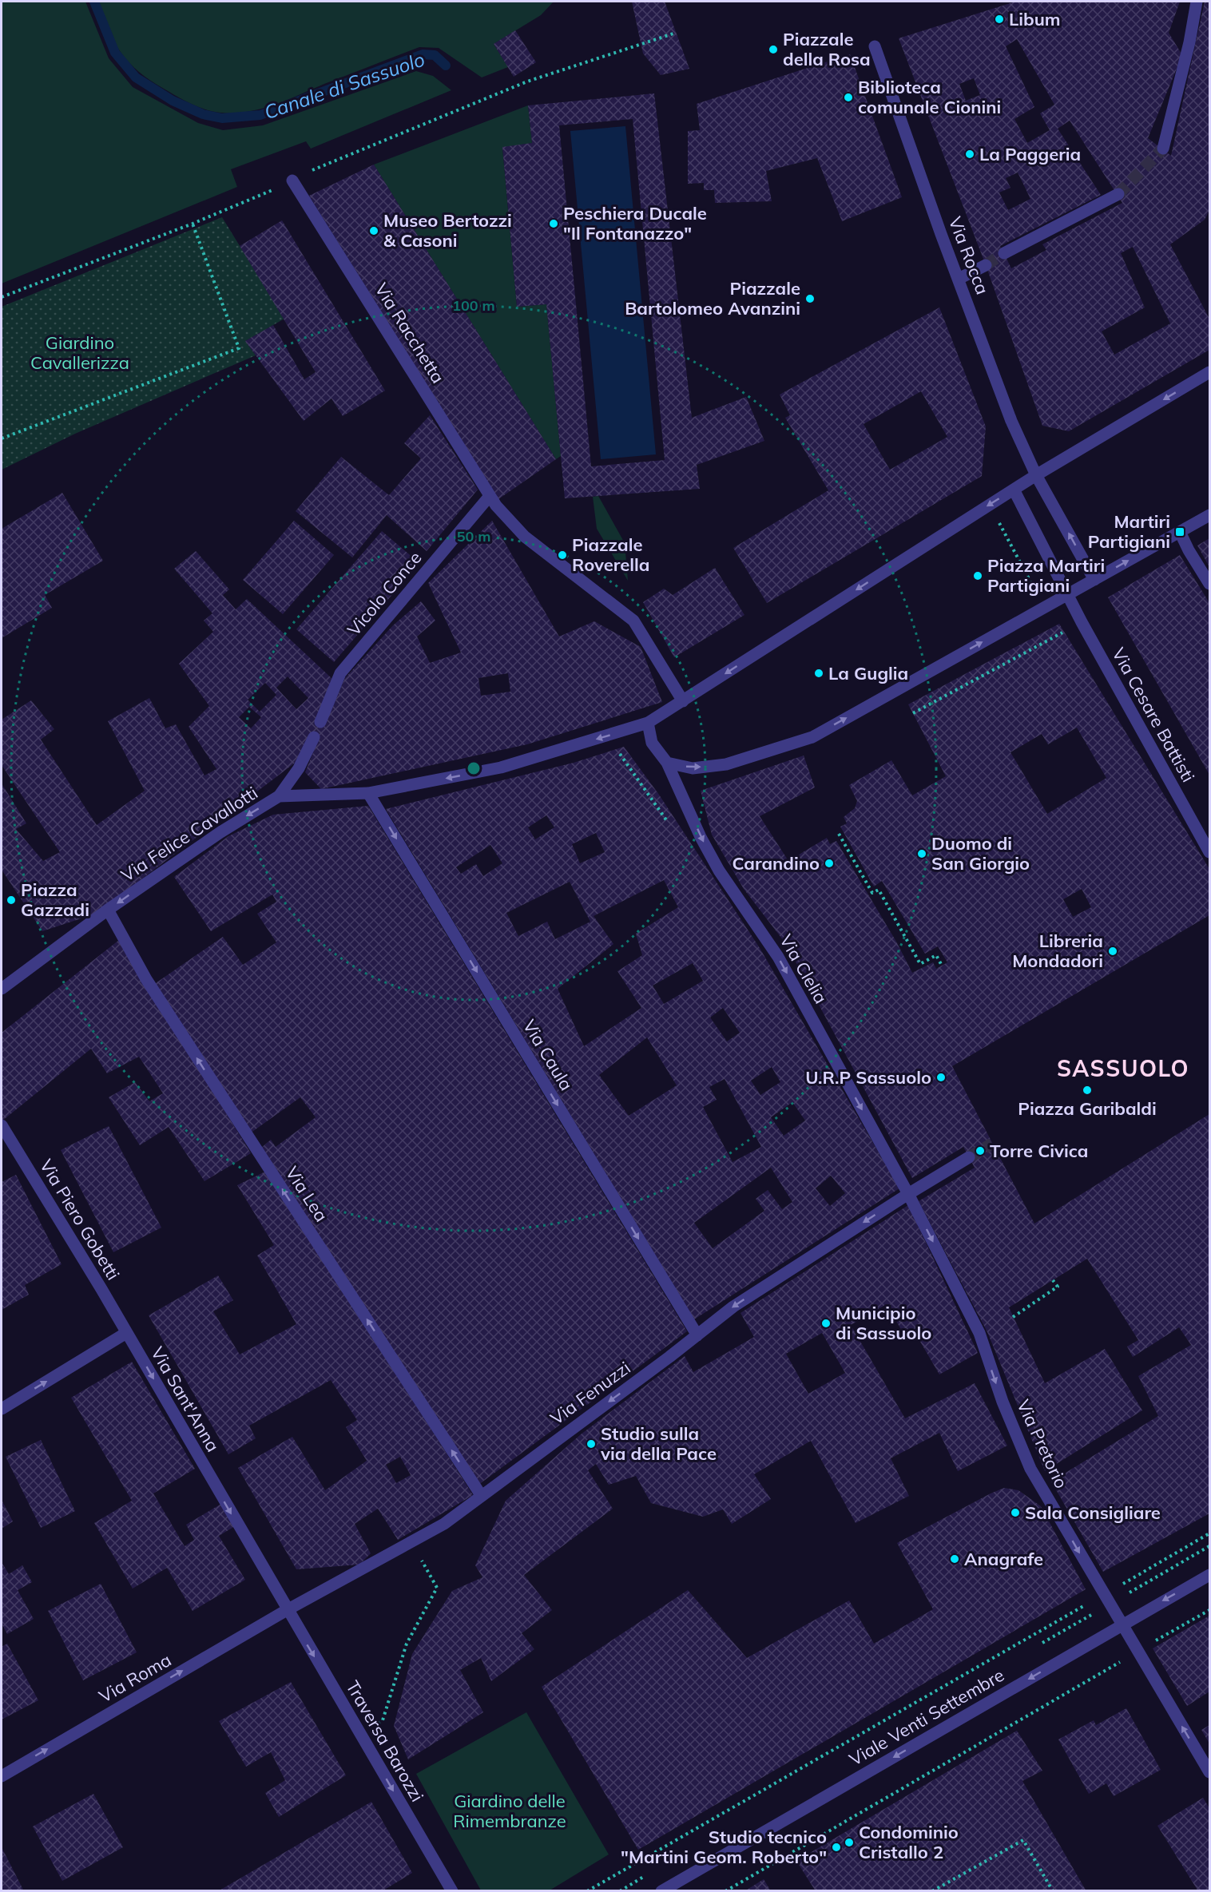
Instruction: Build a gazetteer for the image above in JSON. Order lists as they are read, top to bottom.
{
  "streets": {
    "street": [
      "Via Rocca",
      "Via Racchetta",
      "Vicolo Conce",
      "Via Cesare Battisti",
      "Via Felice Cavallotti",
      "Via Clelia",
      "Via Caula",
      "Via Lea",
      "Via Piero Gobetti",
      "Via Fenuzzi",
      "Via Sant'Anna",
      "Via Pretorio",
      "Via Roma",
      "Viale Venti Settembre",
      "Traversa Barozzi"
    ]
  },
  "crossings": [
    ["Via Racchetta", "Vicolo Conce"],
    ["Via Felice Cavallotti", "Via Caula"],
    ["Via Felice Cavallotti", "Via Lea"],
    ["Via Clelia", "Via Fenuzzi"],
    ["Via Clelia", "Via Pretorio"],
    ["Via Caula", "Via Fenuzzi"],
    ["Via Lea", "Via Fenuzzi"],
    ["Via Piero Gobetti", "Via Sant'Anna"],
    ["Via Fenuzzi", "Via Sant'Anna"],
    ["Via Fenuzzi", "Via Pretorio"],
    ["Via Fenuzzi", "Via Roma"],
    ["Via Fenuzzi", "Traversa Barozzi"],
    ["Via Sant'Anna", "Via Roma"],
    ["Via Sant'Anna", "Traversa Barozzi"],
    ["Via Pretorio", "Viale Venti Settembre"],
    ["Via Roma", "Traversa Barozzi"]
  ],
  "one_way": [
    "Via Felice Cavallotti",
    "Via Clelia",
    "Via Caula",
    "Via Lea",
    "Via Fenuzzi",
    "Via Sant'Anna",
    "Via Roma",
    "Viale Venti Settembre",
    "Traversa Barozzi"
  ],
  "districts": ["SASSUOLO"],
  "water": ["Canale di Sassuolo"],
  "parks": ["Giardino Cavallerizza", "Giardino delle Rimembranze"],
  "places": {
    "other": [
      "Libum",
      "Piazzale della Rosa",
      "Biblioteca comunale Cionini",
      "La Paggeria",
      "Peschiera Ducale \"Il Fontanazzo\"",
      "Museo Bertozzi & Casoni",
      "Piazzale Bartolomeo Avanzini",
      "Piazzale Roverella",
      "Piazza Martiri Partigiani",
      "La Guglia",
      "Duomo di San Giorgio",
      "Carandino",
      "Piazza Gazzadi",
      "Libreria Mondadori",
      "U.R.P Sassuolo",
      "Piazza Garibaldi",
      "Torre Civica",
      "Municipio di Sassuolo",
      "Studio sulla via della Pace",
      "Sala Consigliare",
      "Anagrafe",
      "Condominio Cristallo 2",
      "Studio tecnico \"Martini Geom. Roberto\""
    ],
    "transit": ["Martiri Partigiani"]
  },
  "rings": ["100 m", "50 m"]
}
